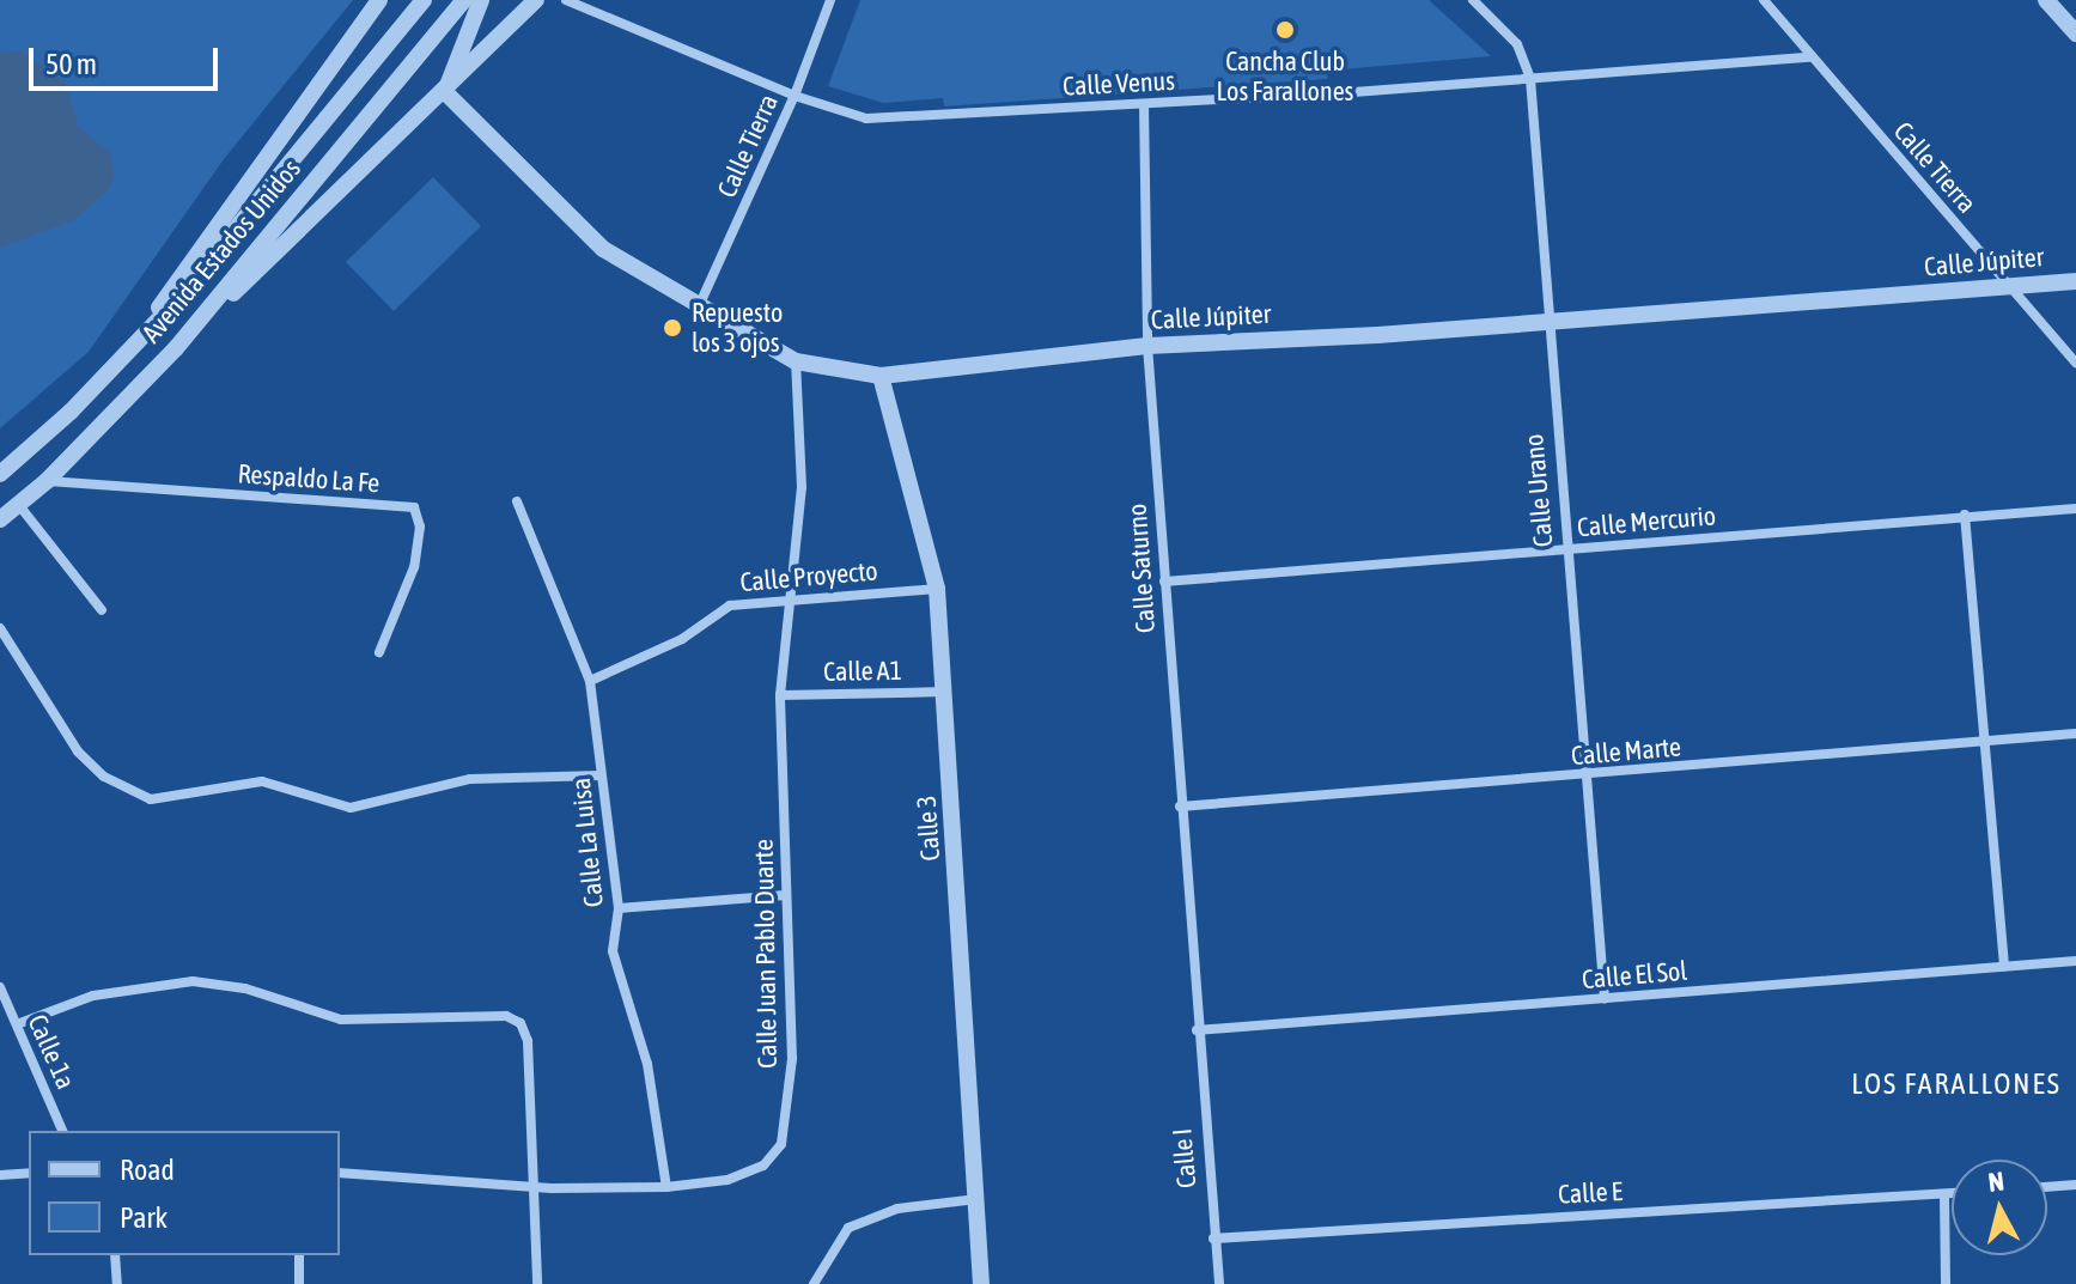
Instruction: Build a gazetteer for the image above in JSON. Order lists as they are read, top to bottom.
{
  "streets": {
    "street": [
      "Calle Venus",
      "Calle Tierra",
      "Avenida Estados Unidos",
      "Calle Júpiter",
      "Respaldo La Fe",
      "Calle Urano",
      "Calle Mercurio",
      "Calle Saturno",
      "Calle Proyecto",
      "Calle A1",
      "Calle Marte",
      "Calle 3",
      "Calle La Luisa",
      "Calle Juan Pablo Duarte",
      "Calle El Sol",
      "Calle 1a",
      "Calle I",
      "Calle E"
    ]
  },
  "crossings": [
    ["Calle Venus", "Calle Tierra"],
    ["Calle Venus", "Calle Urano"],
    ["Calle Venus", "Calle Saturno"],
    ["Calle Tierra", "Calle Júpiter"],
    ["Avenida Estados Unidos", "Respaldo La Fe"],
    ["Calle Júpiter", "Calle Urano"],
    ["Calle Júpiter", "Calle Saturno"],
    ["Calle Júpiter", "Calle 3"],
    ["Calle Júpiter", "Calle Juan Pablo Duarte"],
    ["Calle Urano", "Calle Mercurio"],
    ["Calle Urano", "Calle Marte"],
    ["Calle Urano", "Calle El Sol"],
    ["Calle Mercurio", "Calle Saturno"],
    ["Calle Saturno", "Calle Marte"],
    ["Calle Saturno", "Calle El Sol"],
    ["Calle Saturno", "Calle I"],
    ["Calle Proyecto", "Calle 3"],
    ["Calle Proyecto", "Calle La Luisa"],
    ["Calle Proyecto", "Calle Juan Pablo Duarte"],
    ["Calle A1", "Calle 3"],
    ["Calle A1", "Calle Juan Pablo Duarte"],
    ["Calle La Luisa", "Calle Juan Pablo Duarte"],
    ["Calle El Sol", "Calle I"],
    ["Calle I", "Calle E"]
  ],
  "districts": ["LOS FARALLONES"],
  "places": ["Cancha Club Los Farallones", "Repuesto los 3 ojos"],
  "legend": ["Road", "Park"],
  "scale_bar": "50 m",
  "north": "top"
}
